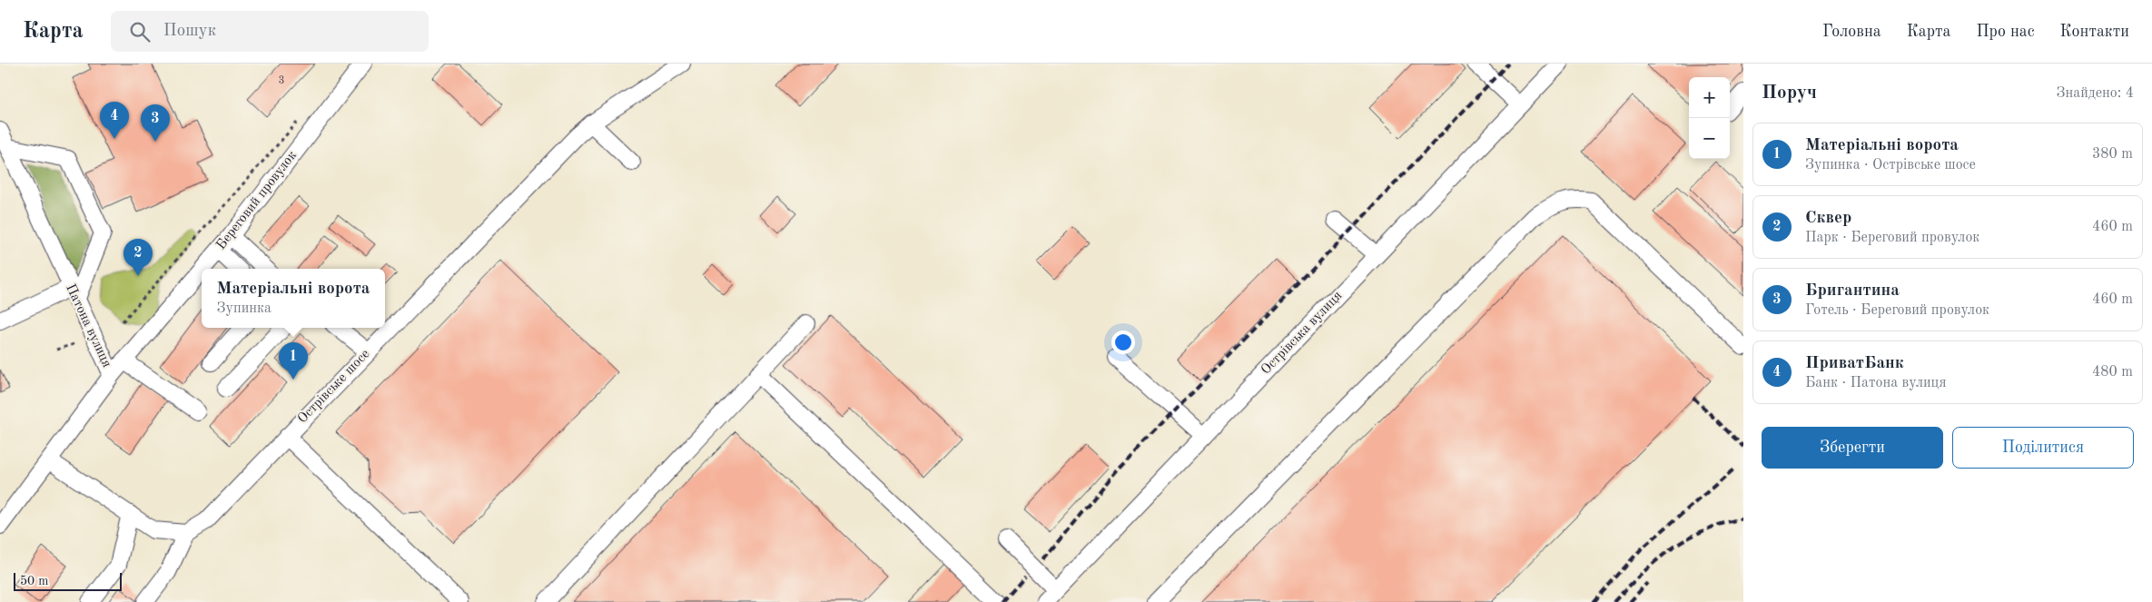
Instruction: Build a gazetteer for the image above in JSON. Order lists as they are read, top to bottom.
{
  "streets": {
    "street": [
      "Береговий провулок",
      "Патона вулиця",
      "Острівська вулиця",
      "Острівське шосе"
    ]
  },
  "crossings": [
    ["Береговий провулок", "Патона вулиця"]
  ],
  "house_numbers": ["3"],
  "scale_bar": "50 m",
  "page": {
    "header": "Карта",
    "search": "Пошук",
    "nav": [
      "Головна",
      "Карта",
      "Про нас",
      "Контакти"
    ],
    "heading": ["Поруч", "Знайдено: 4"],
    "map_buttons": ["+", "−"],
    "pins": [
      "4",
      "3",
      "2",
      "1"
    ],
    "list": [
      {
        "mark": "1",
        "name": "Матеріальні ворота",
        "note": "Зупинка · Острівське шосе",
        "value": "380 m"
      },
      {
        "mark": "2",
        "name": "Сквер",
        "note": "Парк · Береговий провулок",
        "value": "460 m"
      },
      {
        "mark": "3",
        "name": "Бригантина",
        "note": "Готель · Береговий провулок",
        "value": "460 m"
      },
      {
        "mark": "4",
        "name": "ПриватБанк",
        "note": "Банк · Патона вулиця",
        "value": "480 m"
      }
    ],
    "popup": ["Матеріальні ворота", "Зупинка"],
    "buttons": ["Зберегти", "Поділитися"],
    "scale": "50 m"
  }
}
